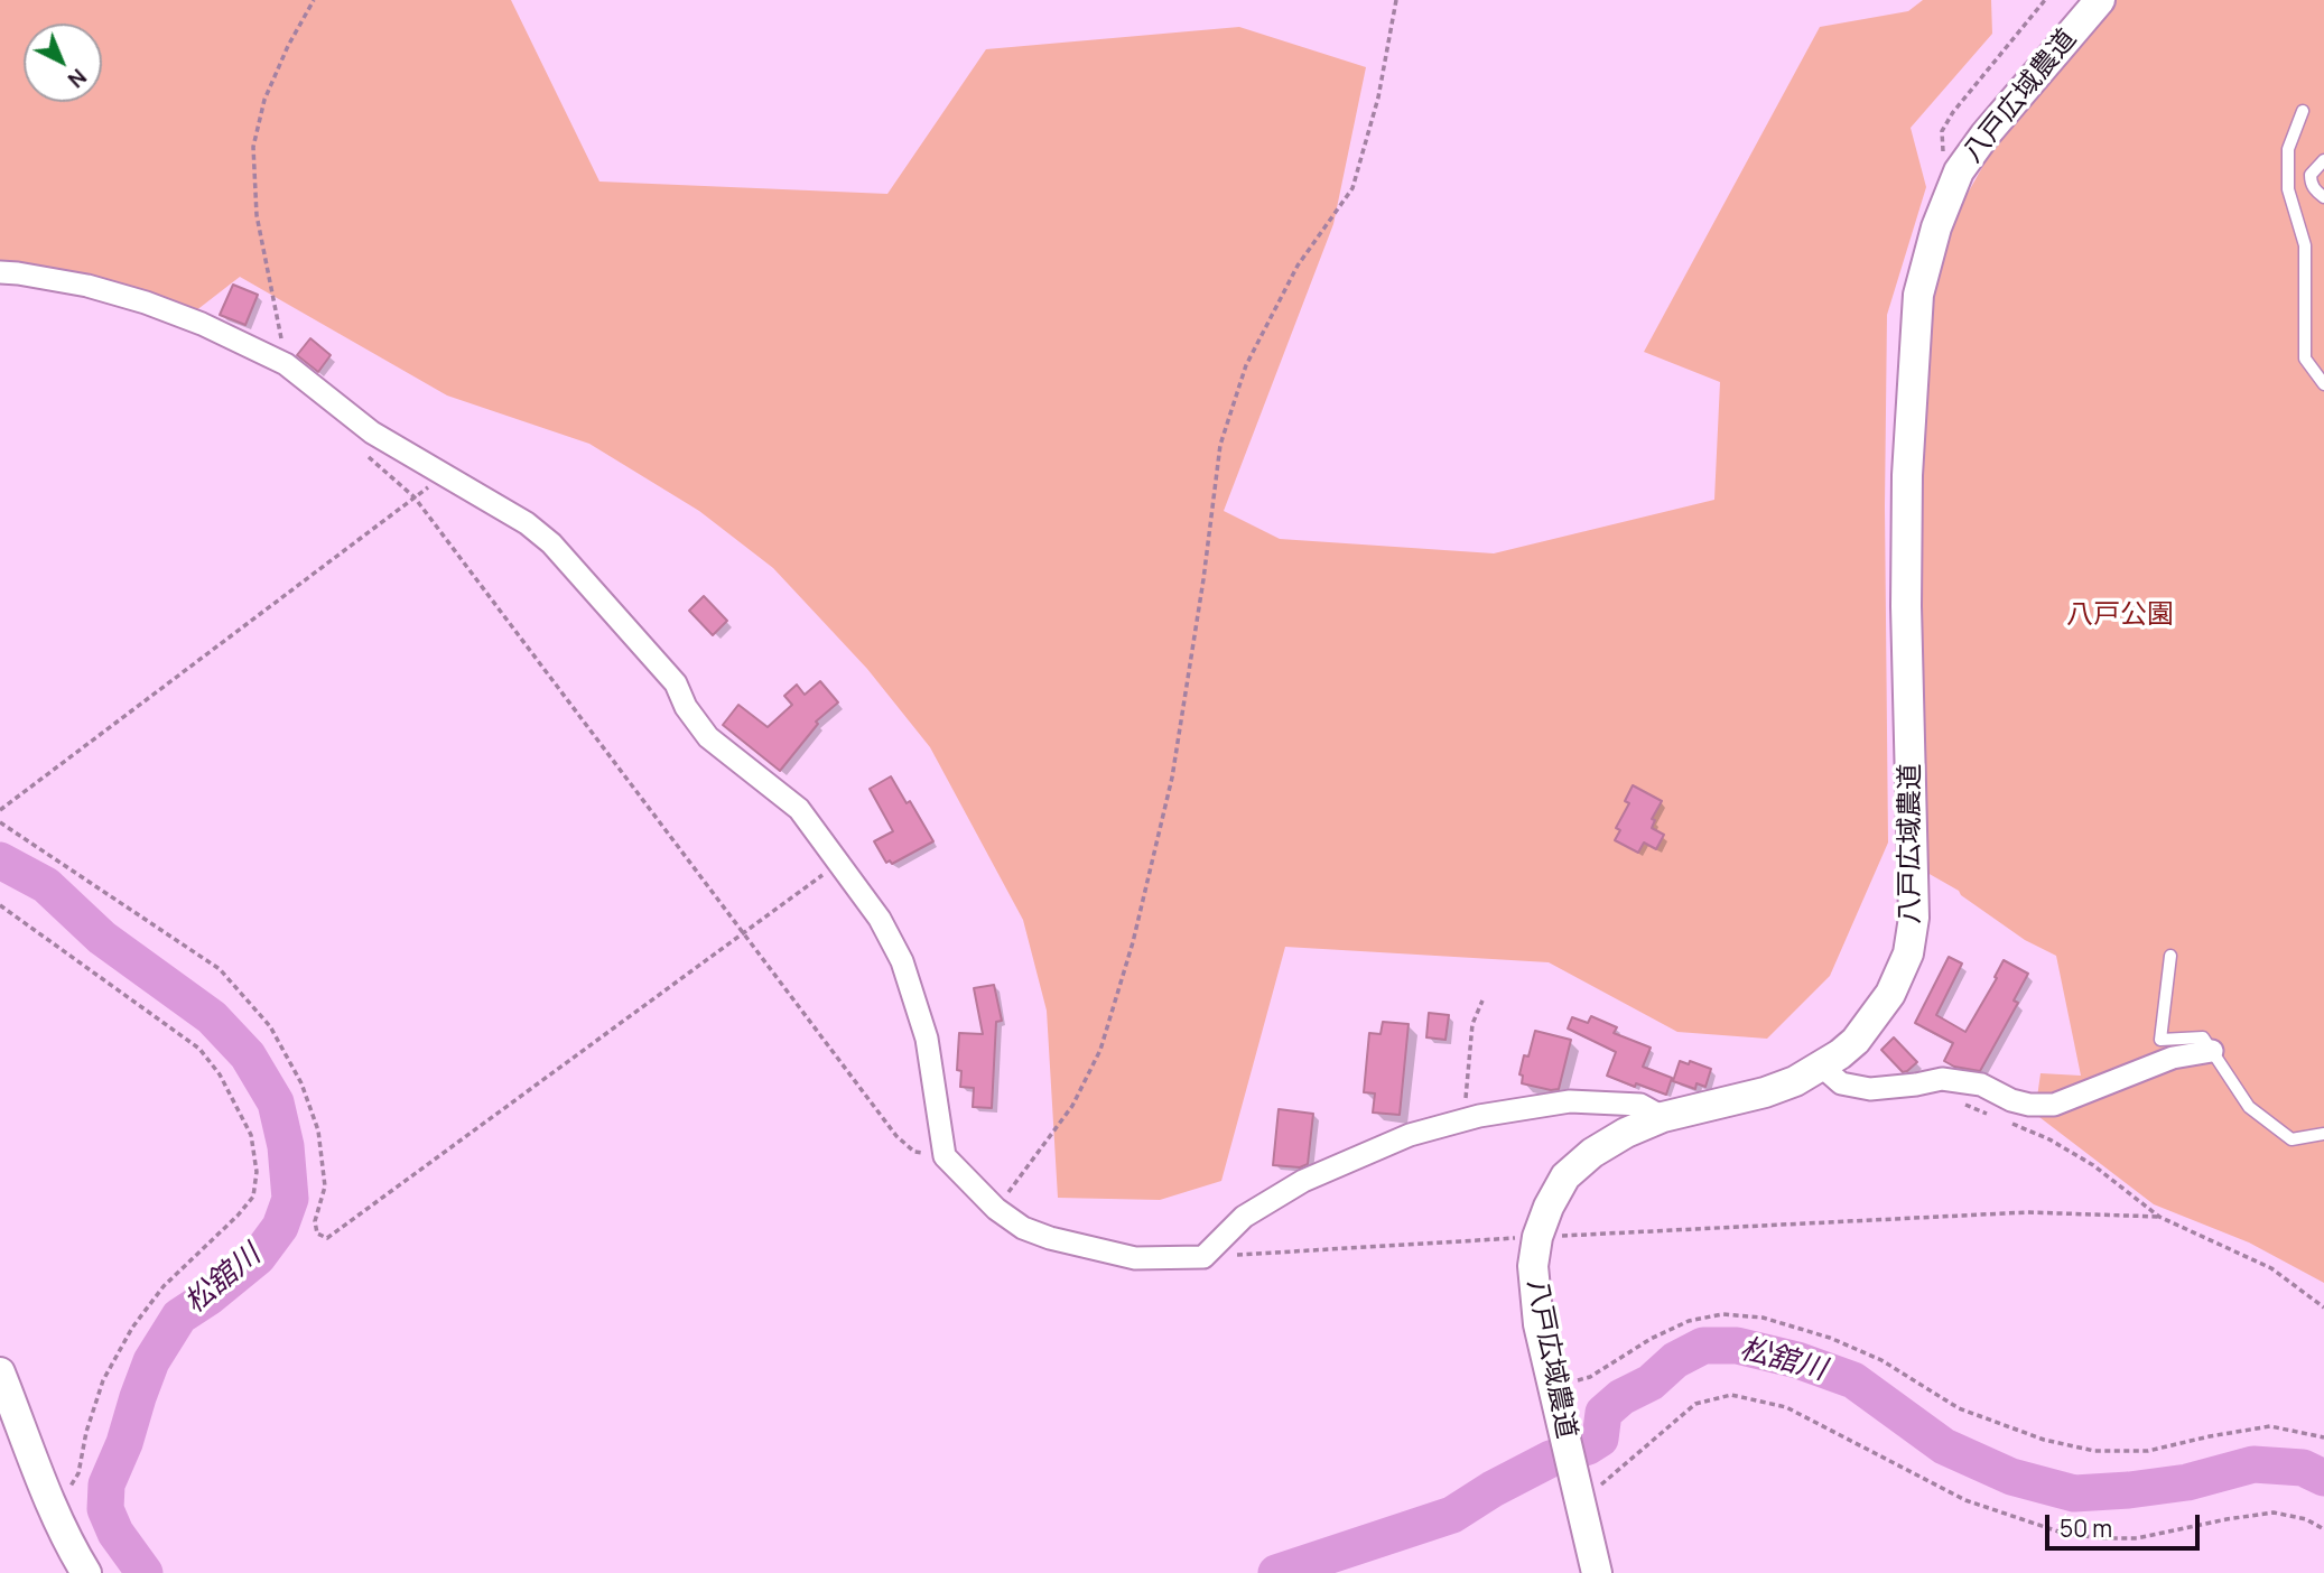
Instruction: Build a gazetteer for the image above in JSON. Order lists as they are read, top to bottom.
{
  "streets": {
    "street": ["八戸広域農道"]
  },
  "water": ["松舘川"],
  "parks": ["八戸公園"],
  "scale_bar": "50 m",
  "north": "bottom right"
}
